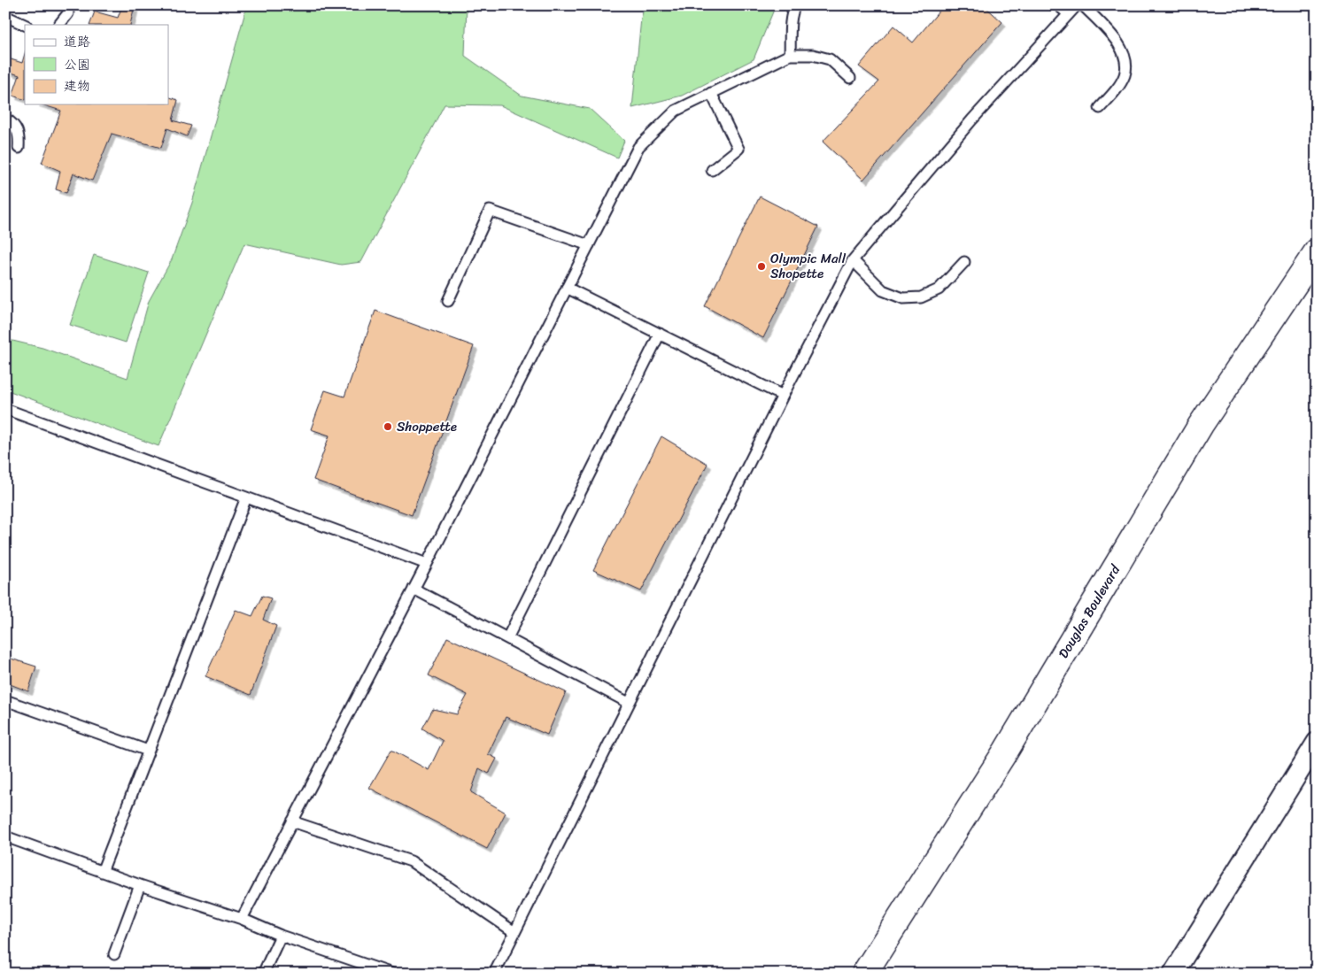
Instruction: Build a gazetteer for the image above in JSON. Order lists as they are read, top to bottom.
{
  "streets": {
    "street": ["Douglas Boulevard"]
  },
  "places": ["Olympic Mall Shopette", "Shoppette"],
  "legend": ["道路", "公園", "建物"]
}
